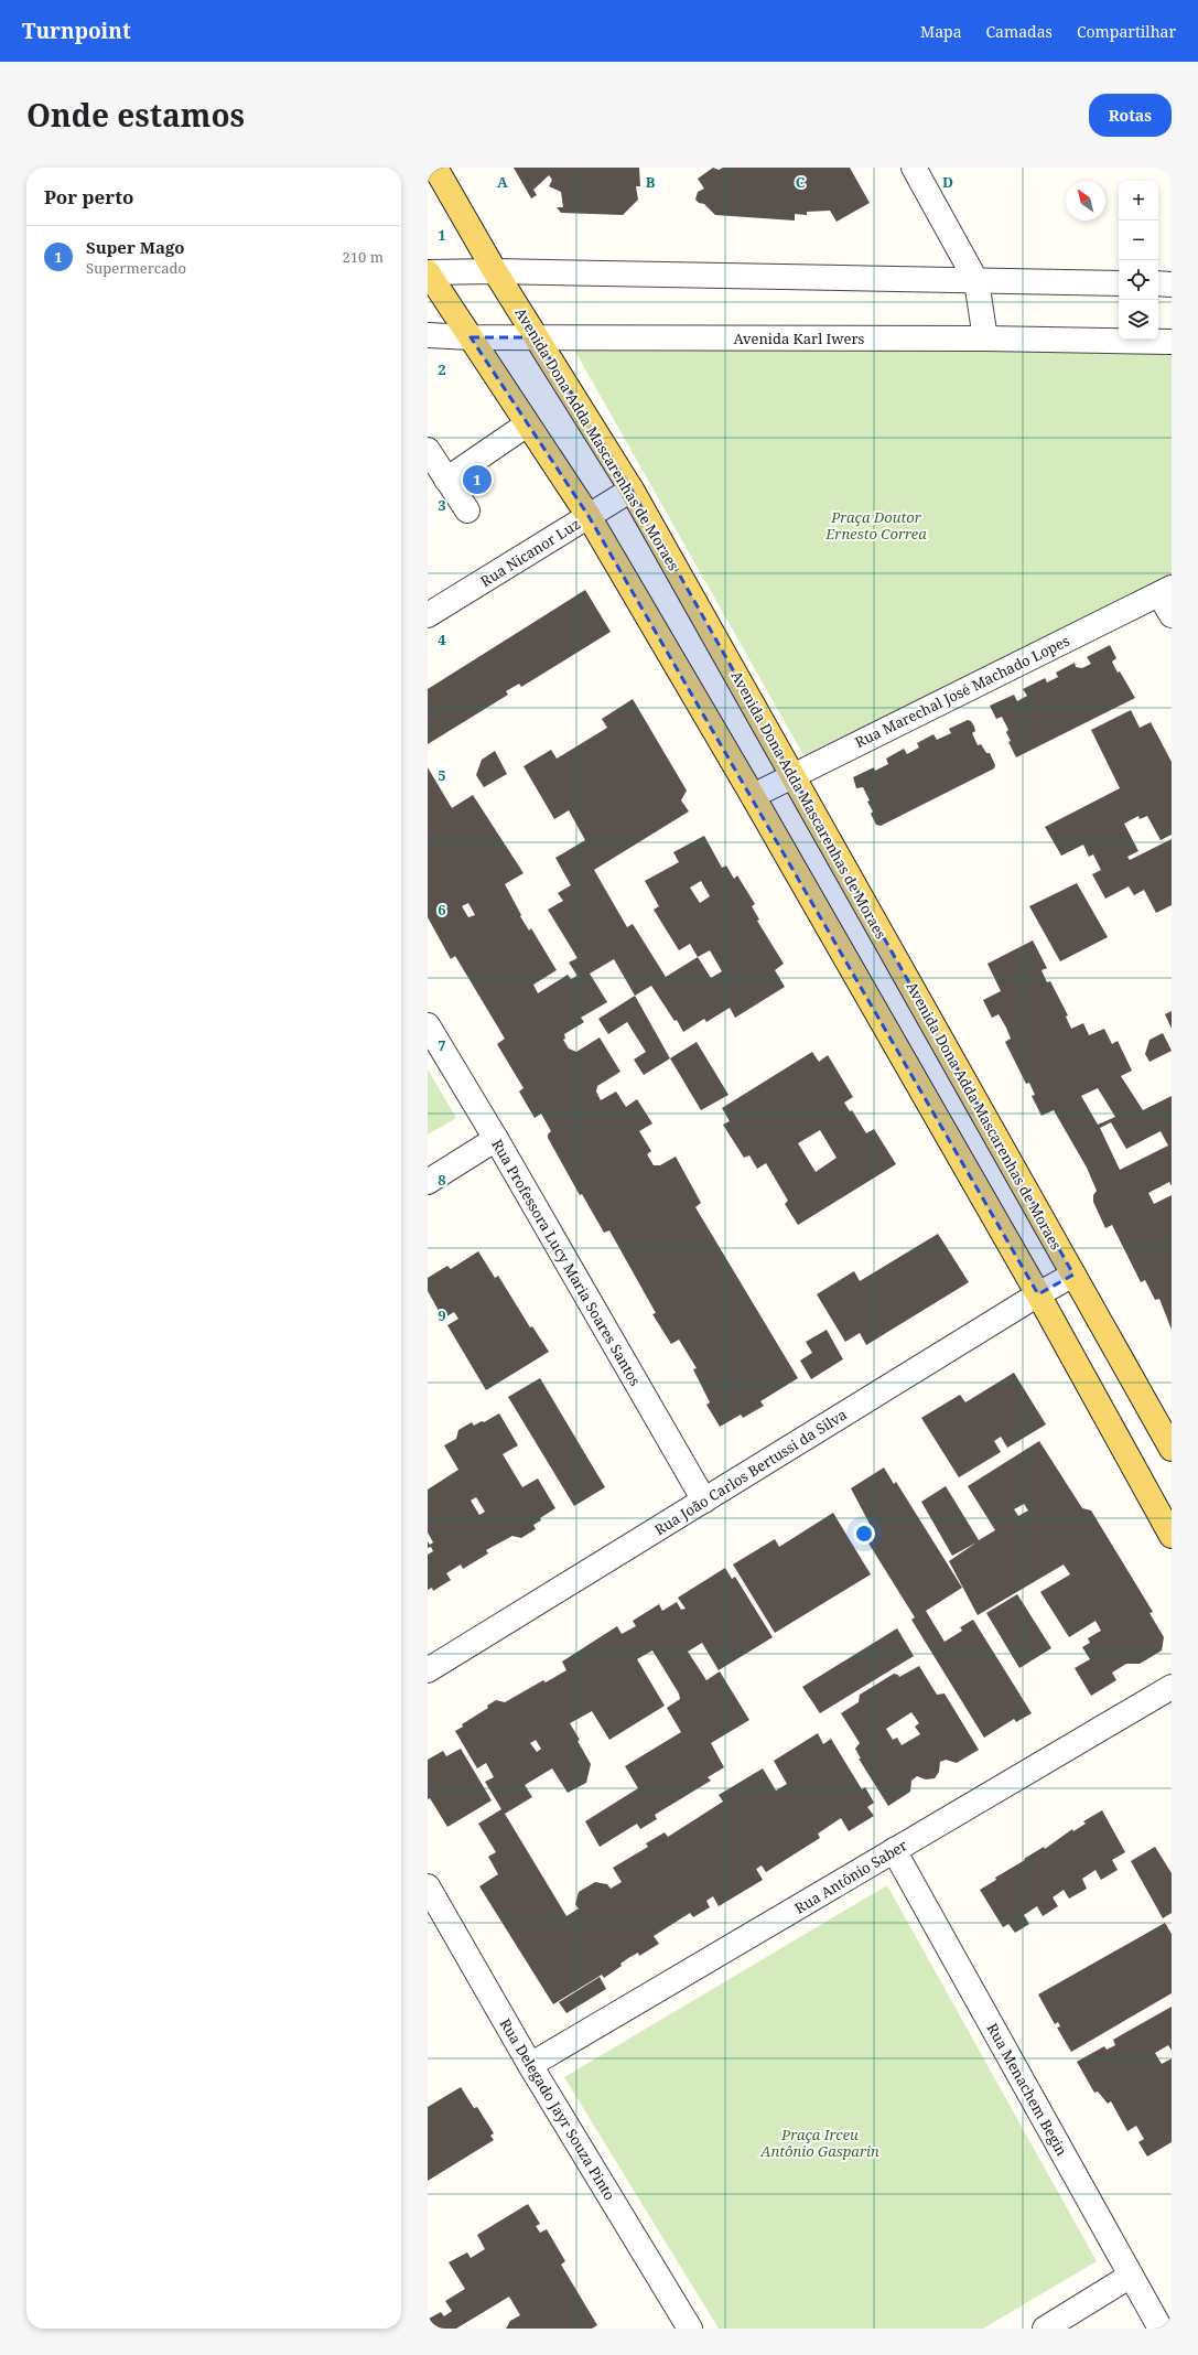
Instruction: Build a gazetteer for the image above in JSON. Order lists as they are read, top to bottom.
{
  "streets": {
    "main road": ["Avenida Dona Adda Mascarenhas de Moraes"],
    "street": [
      "Avenida Karl Iwers",
      "Rua Nicanor Luz",
      "Rua Marechal José Machado Lopes",
      "Rua Professora Lucy Maria Soares Santos",
      "Rua João Carlos Bertussi da Silva",
      "Rua Antônio Saber",
      "Rua Menachem Begin",
      "Rua Delegado Jayr Souza Pinto"
    ]
  },
  "crossings": [
    ["Avenida Karl Iwers", "Avenida Dona Adda Mascarenhas de Moraes"],
    ["Avenida Dona Adda Mascarenhas de Moraes", "Rua Nicanor Luz"],
    ["Avenida Dona Adda Mascarenhas de Moraes", "Rua Marechal José Machado Lopes"],
    ["Avenida Dona Adda Mascarenhas de Moraes", "Rua João Carlos Bertussi da Silva"],
    ["Rua Professora Lucy Maria Soares Santos", "Rua João Carlos Bertussi da Silva"],
    ["Rua Antônio Saber", "Rua Menachem Begin"],
    ["Rua Antônio Saber", "Rua Delegado Jayr Souza Pinto"]
  ],
  "parks": ["Praça Doutor Ernesto Correa", "Praça Irceu Antônio Gasparin"],
  "north": "top left",
  "page": {
    "header": "Turnpoint",
    "nav": ["Mapa", "Camadas", "Compartilhar"],
    "title": "Onde estamos",
    "buttons": "Rotas",
    "heading": "Por perto",
    "map_buttons": ["+", "−"],
    "list": [
      {
        "mark": "1",
        "name": "Super Mago",
        "note": "Supermercado",
        "value": "210 m"
      }
    ],
    "pins": "1"
  },
  "grid": {
    "columns": [
      "A",
      "B",
      "C",
      "D"
    ],
    "rows": [
      "1",
      "2",
      "3",
      "4",
      "5",
      "6",
      "7",
      "8",
      "9"
    ]
  }
}
